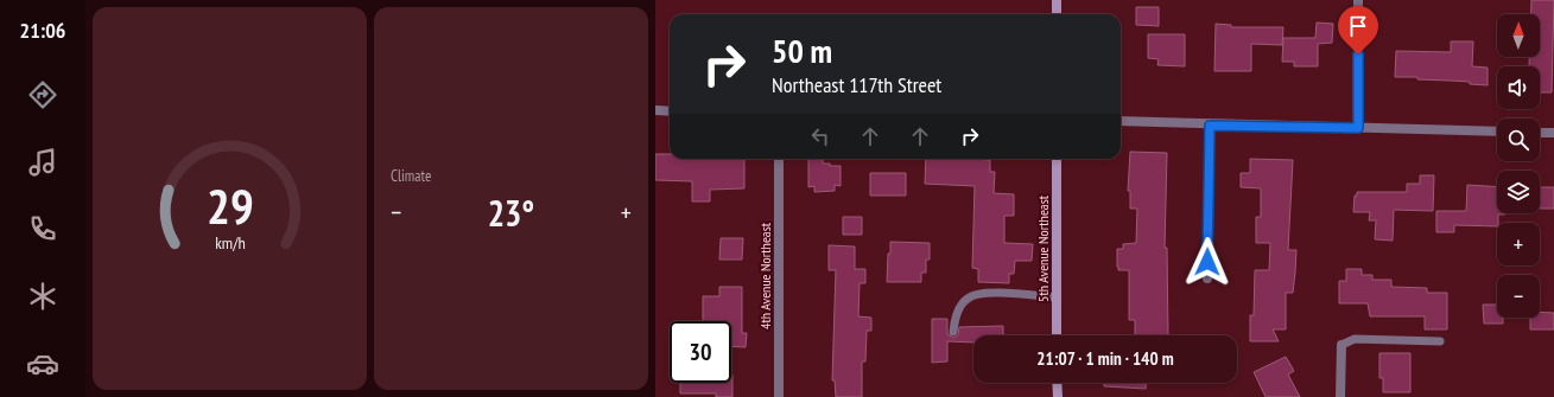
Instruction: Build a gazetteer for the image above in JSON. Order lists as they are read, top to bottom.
{
  "streets": {
    "main road": ["5th Avenue Northeast"],
    "street": ["4th Avenue Northeast"]
  },
  "north": "top",
  "page": {
    "tabs": "21:06",
    "tile": "Climate",
    "map_buttons": ["+", "−"],
    "turn": ["50 m", "Northeast 117th Street"],
    "heat": ["−", "23°", "+"],
    "limit": "30",
    "trip": "21:07 · 1 min · 140 m",
    "gauge": ["29", "km/h"]
  }
}
